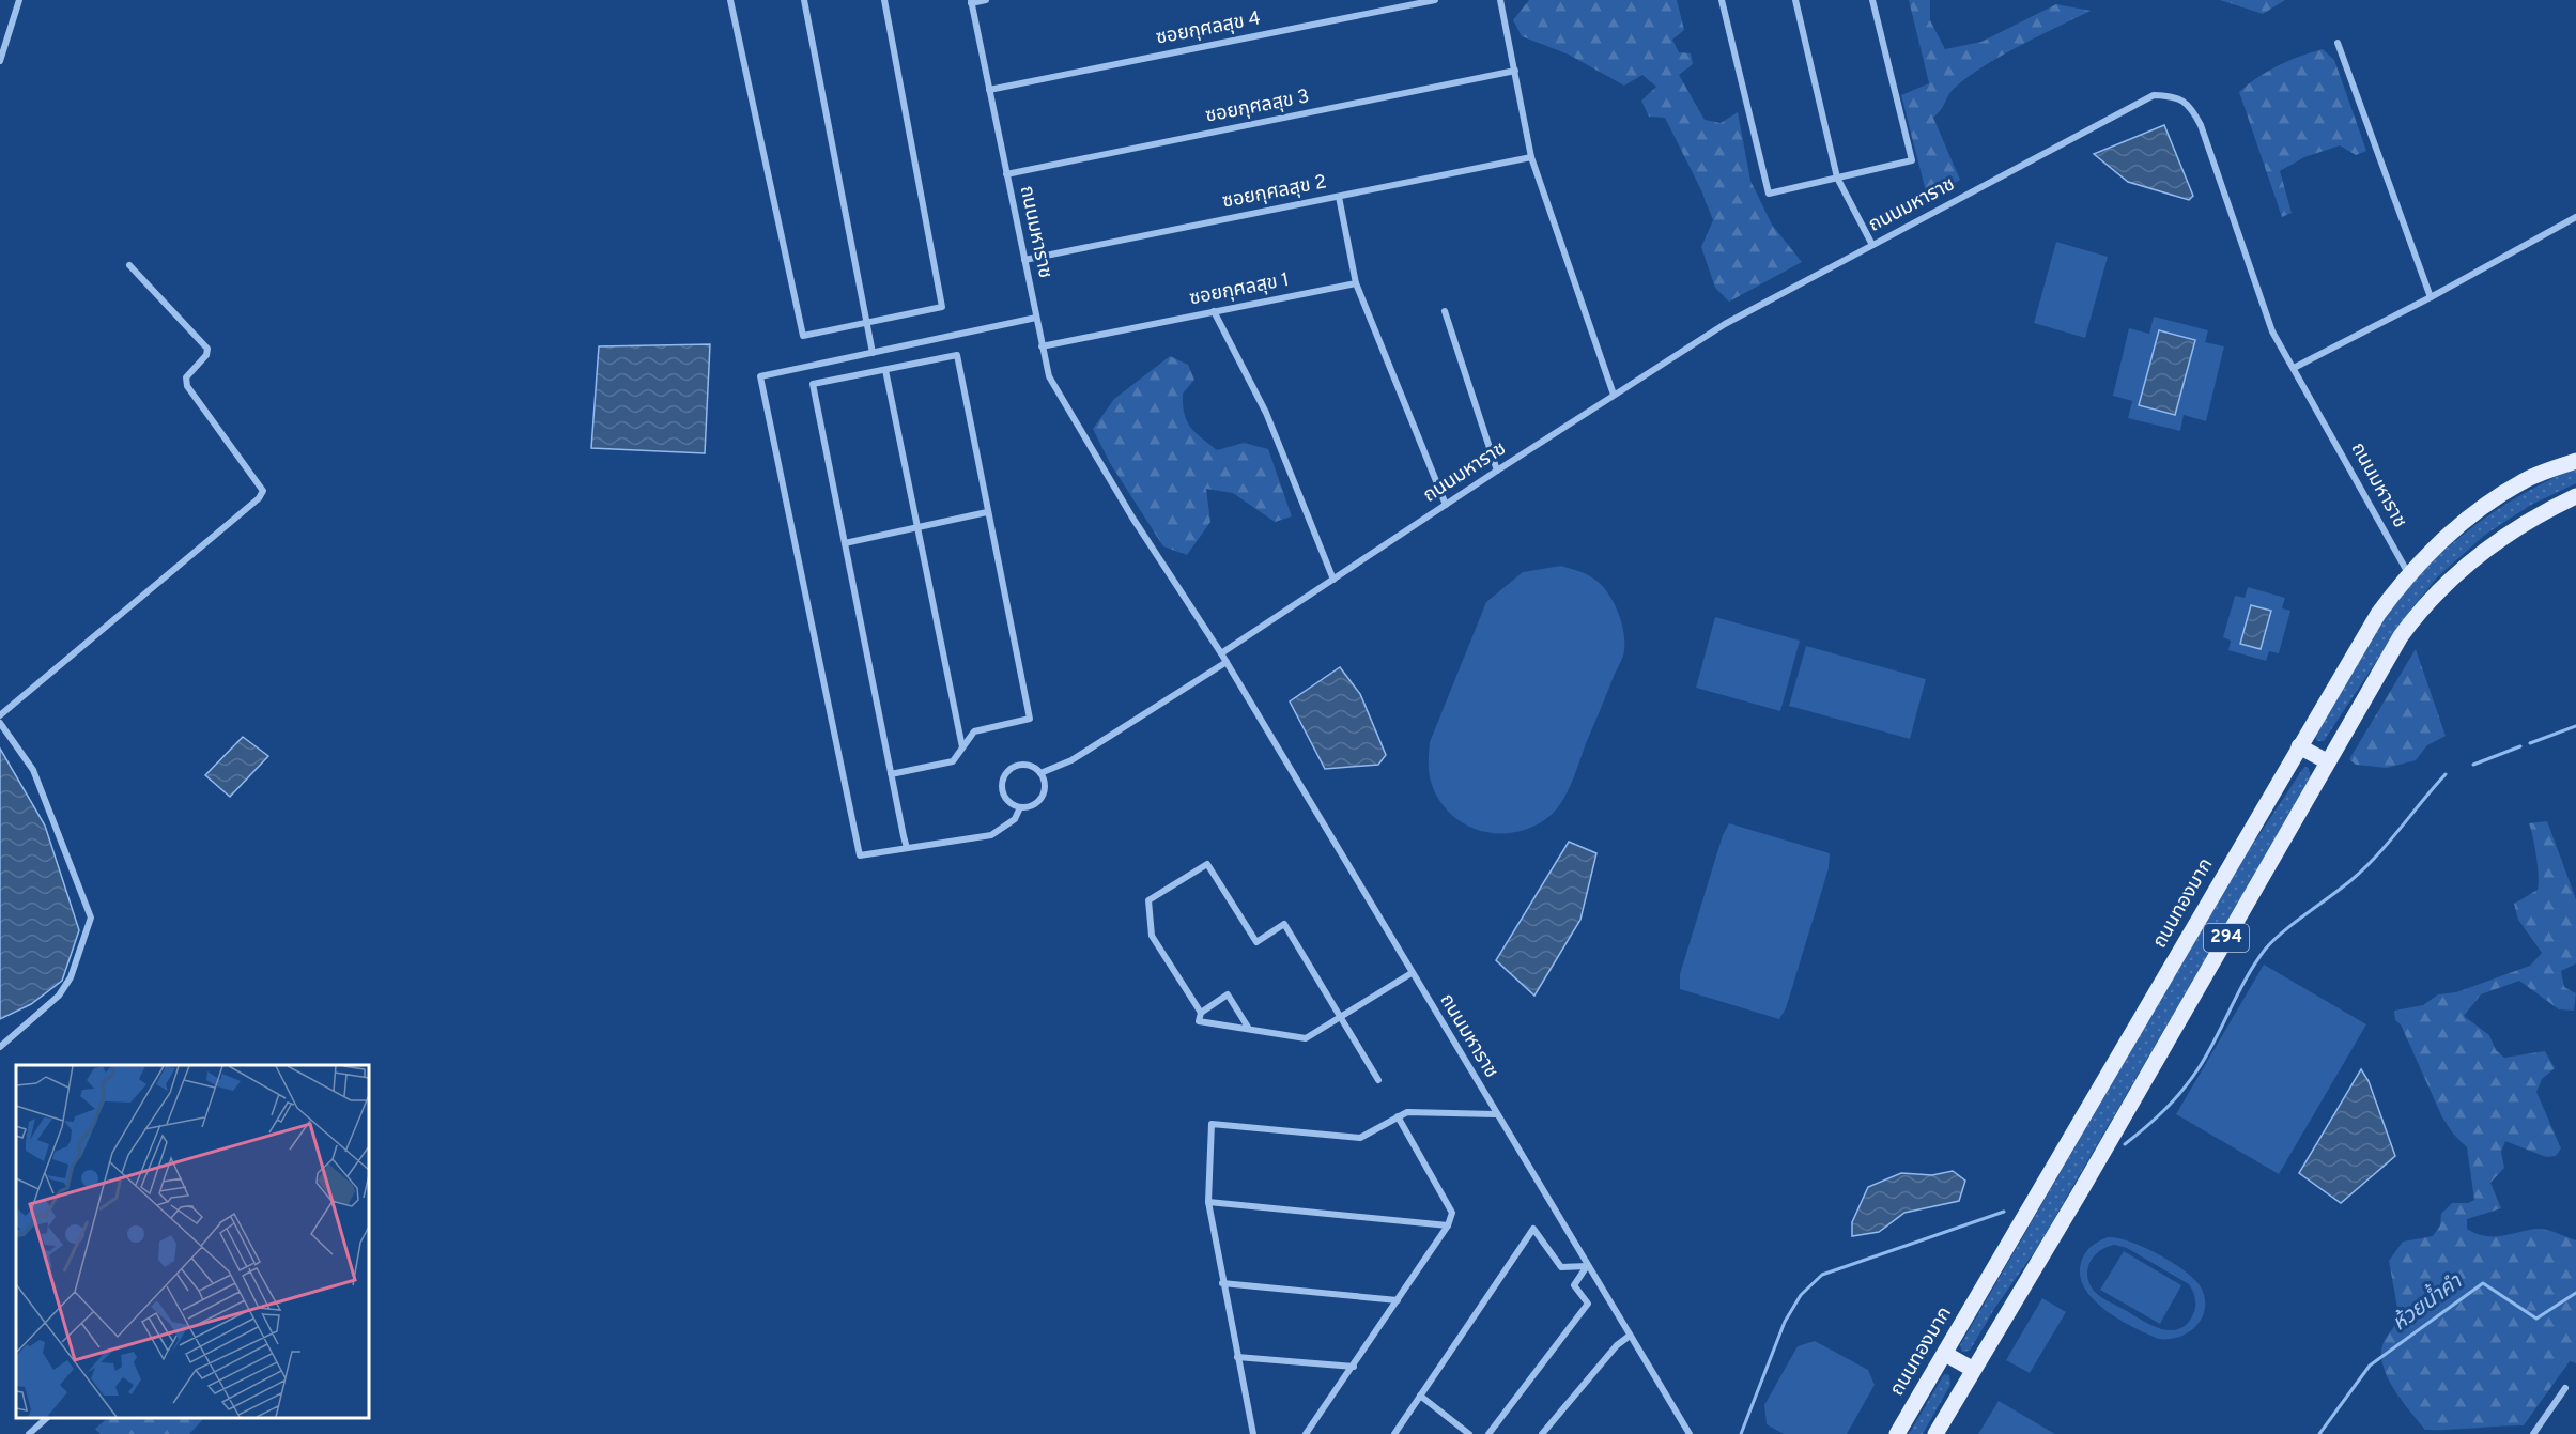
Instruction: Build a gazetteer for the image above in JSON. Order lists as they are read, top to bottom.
{
  "streets": {
    "main road": ["ถนนทองมาก", "294"],
    "street": [
      "ซอยกุศลสุข 4",
      "ซอยกุศลสุข 3",
      "ซอยกุศลสุข 2",
      "ถนนมหาราช",
      "ซอยกุศลสุข 1"
    ]
  },
  "crossings": [
    ["ซอยกุศลสุข 4", "ถนนมหาราช"],
    ["ซอยกุศลสุข 3", "ถนนมหาราช"],
    ["ซอยกุศลสุข 2", "ถนนมหาราช"],
    ["ถนนมหาราช", "ซอยกุศลสุข 1"],
    ["ถนนมหาราช", "ถนนทองมาก"]
  ],
  "water": ["ห้วยน้ำคำ"]
}
